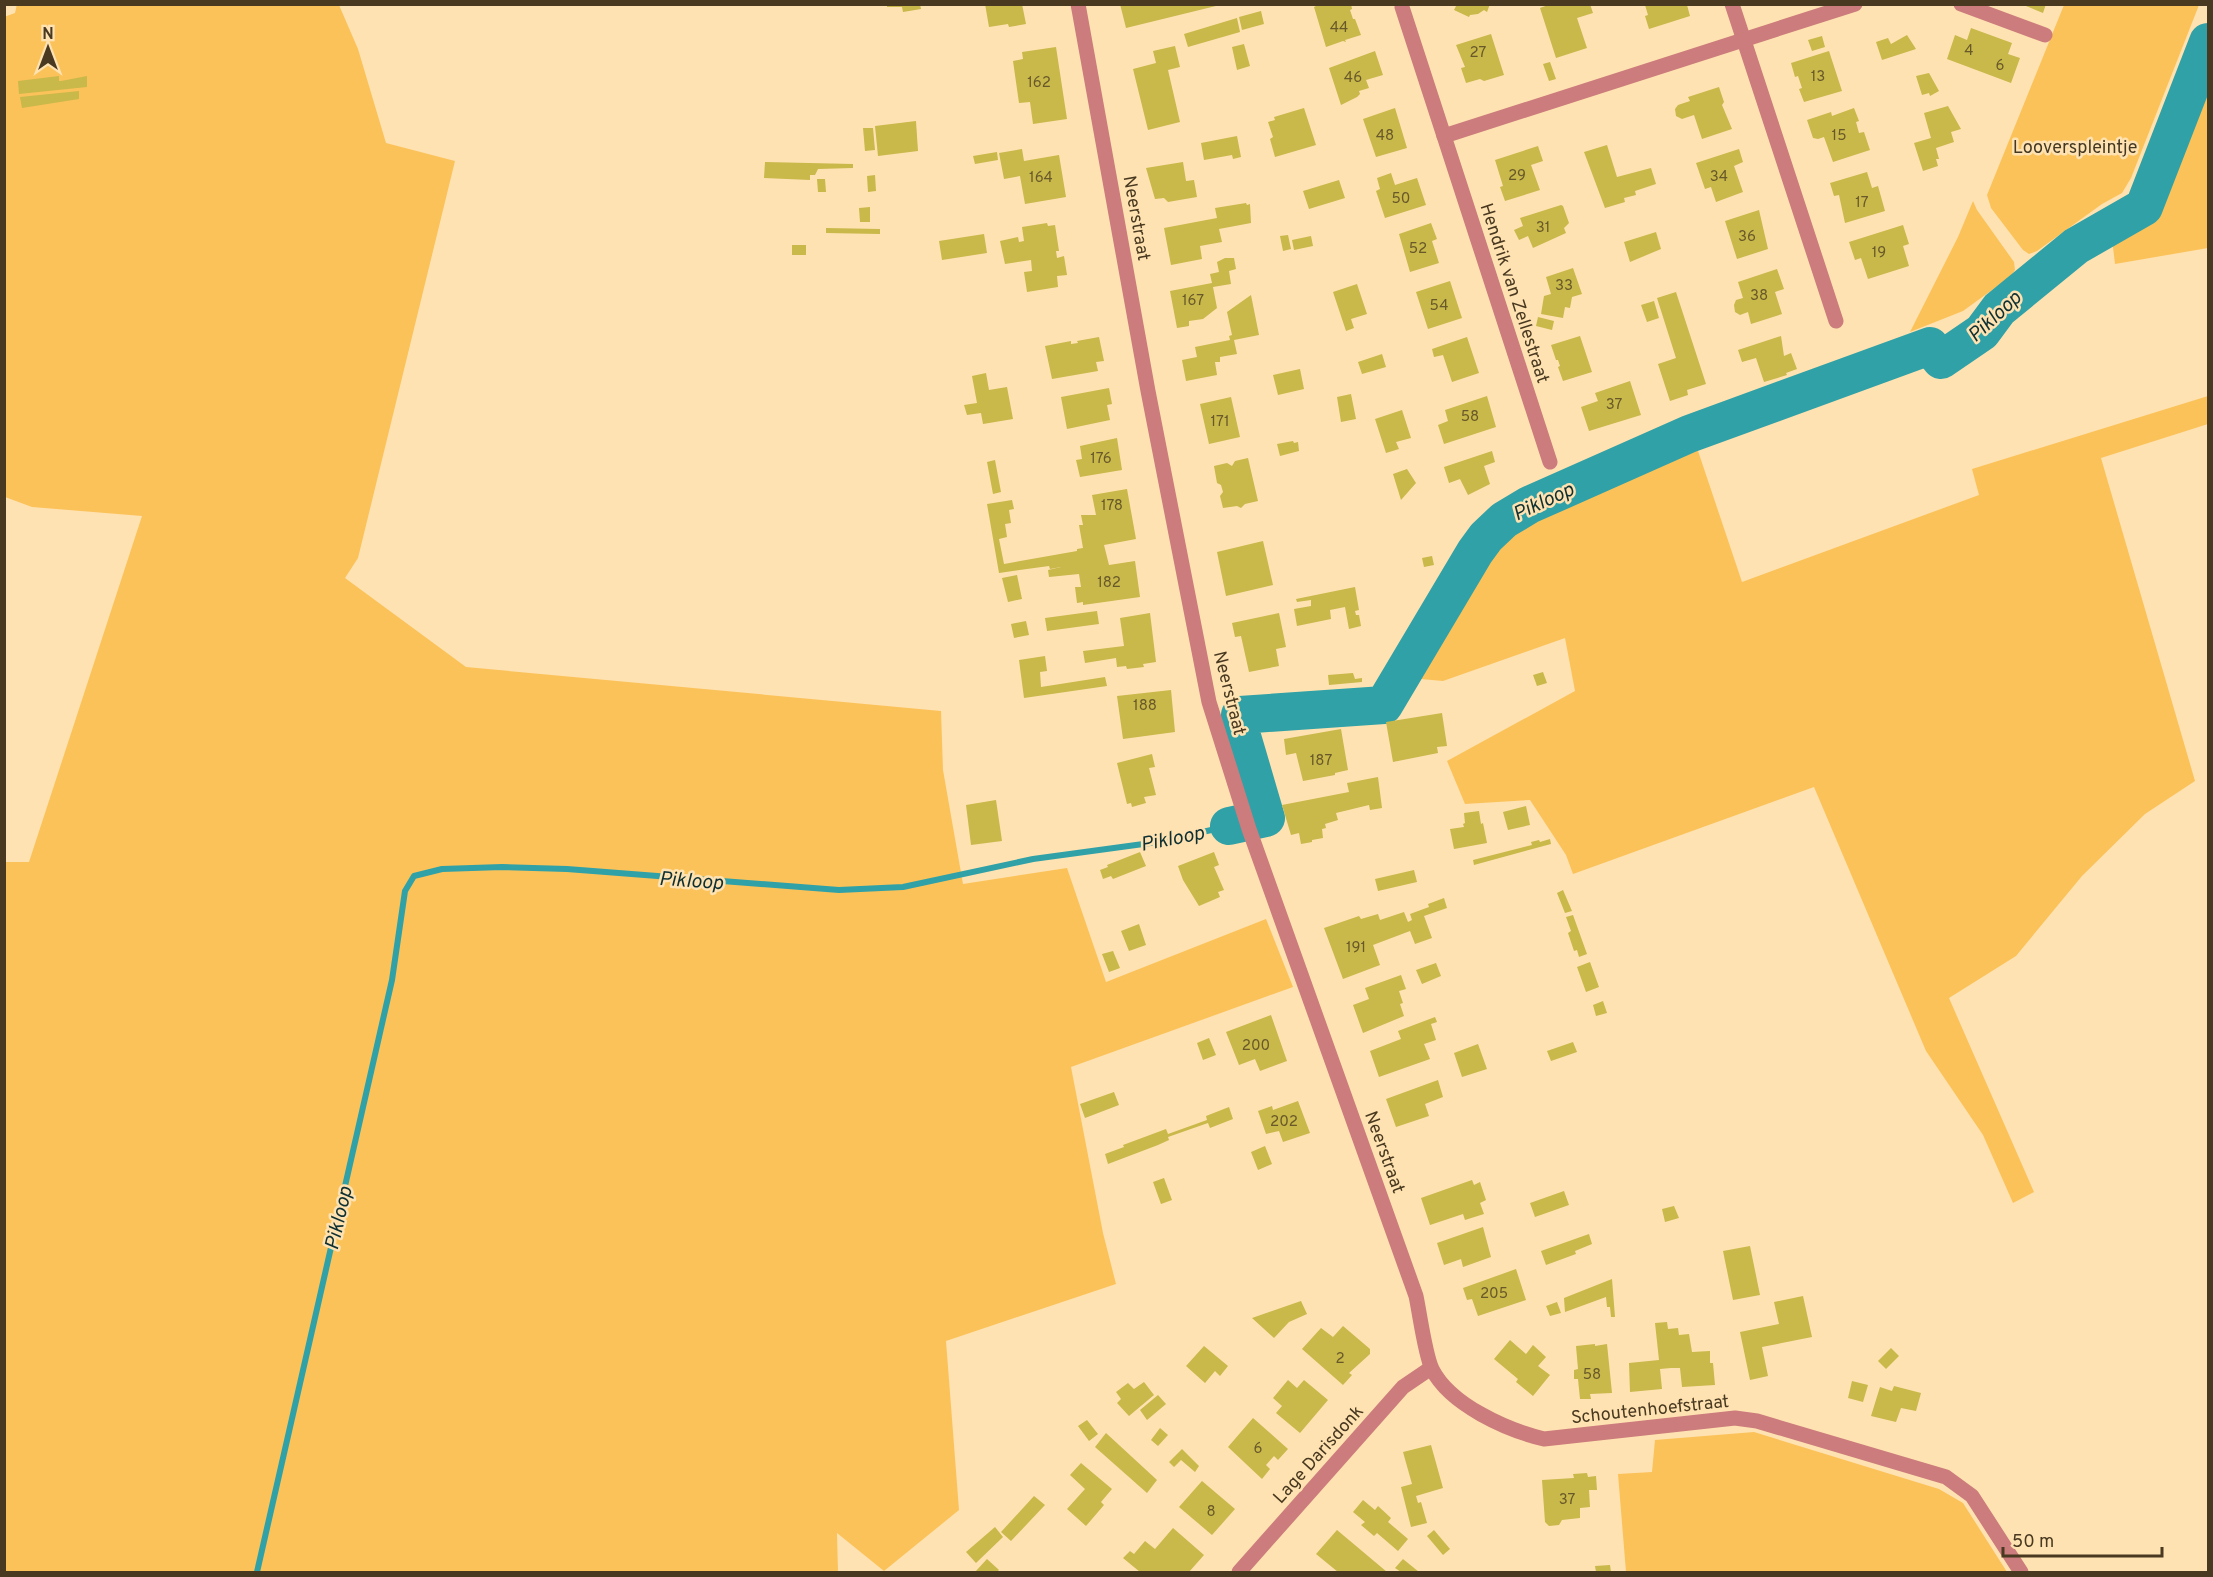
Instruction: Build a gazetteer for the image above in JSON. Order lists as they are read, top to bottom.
{
  "streets": {
    "street": [
      "Neerstraat",
      "Hendrik van Zellestraat",
      "Schoutenhoefstraat",
      "Lage Darisdonk"
    ]
  },
  "crossings": [
    ["Neerstraat", "Schoutenhoefstraat"],
    ["Neerstraat", "Lage Darisdonk"],
    ["Schoutenhoefstraat", "Lage Darisdonk"]
  ],
  "water": ["Pikloop"],
  "parks": ["Looverspleintje"],
  "house_numbers": [
    "44",
    "4",
    "27",
    "6",
    "13",
    "46",
    "162",
    "48",
    "15",
    "29",
    "34",
    "164",
    "50",
    "17",
    "31",
    "36",
    "52",
    "19",
    "33",
    "38",
    "167",
    "54",
    "37",
    "58",
    "171",
    "176",
    "178",
    "182",
    "188",
    "187",
    "191",
    "200",
    "202",
    "205",
    "2",
    "58",
    "6",
    "37",
    "8"
  ],
  "scale_bar": "50 m",
  "north": "top"
}
